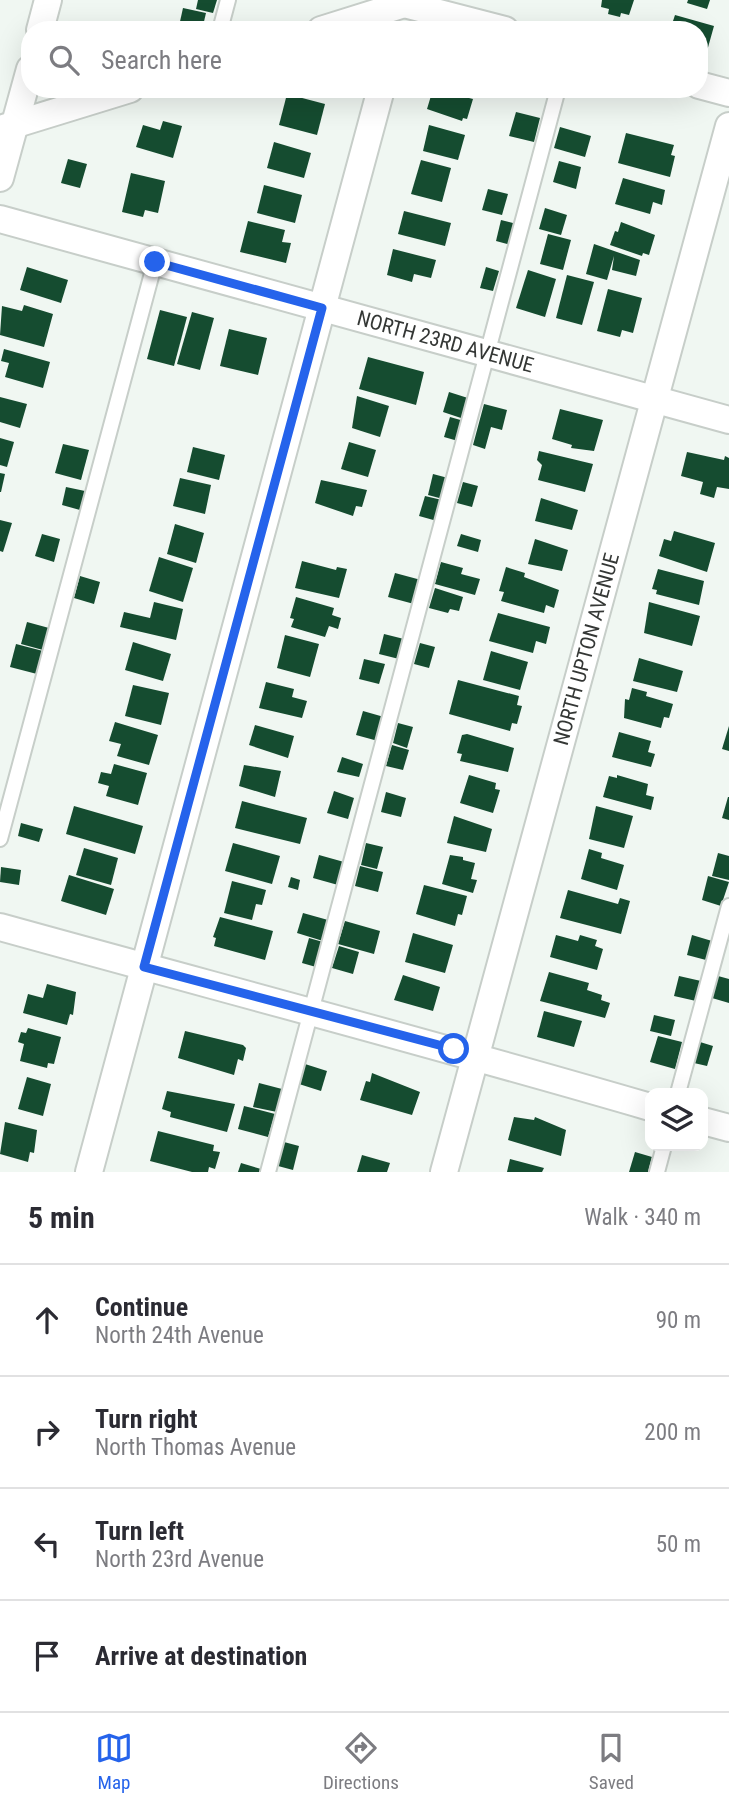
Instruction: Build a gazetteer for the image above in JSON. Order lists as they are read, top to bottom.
{
  "streets": {
    "street": ["NORTH 23RD AVENUE", "NORTH UPTON AVENUE"]
  },
  "crossings": [
    ["NORTH 23RD AVENUE", "NORTH UPTON AVENUE"]
  ],
  "page": {
    "search": "Search here",
    "heading": ["5 min", "Walk · 340 m"],
    "list": [
      ["Continue", "North 24th Avenue", "90 m"],
      ["Turn right", "North Thomas Avenue", "200 m"],
      ["Turn left", "North 23rd Avenue", "50 m"],
      "Arrive at destination"
    ],
    "nav": ["Map", "Directions", "Saved"]
  }
}
